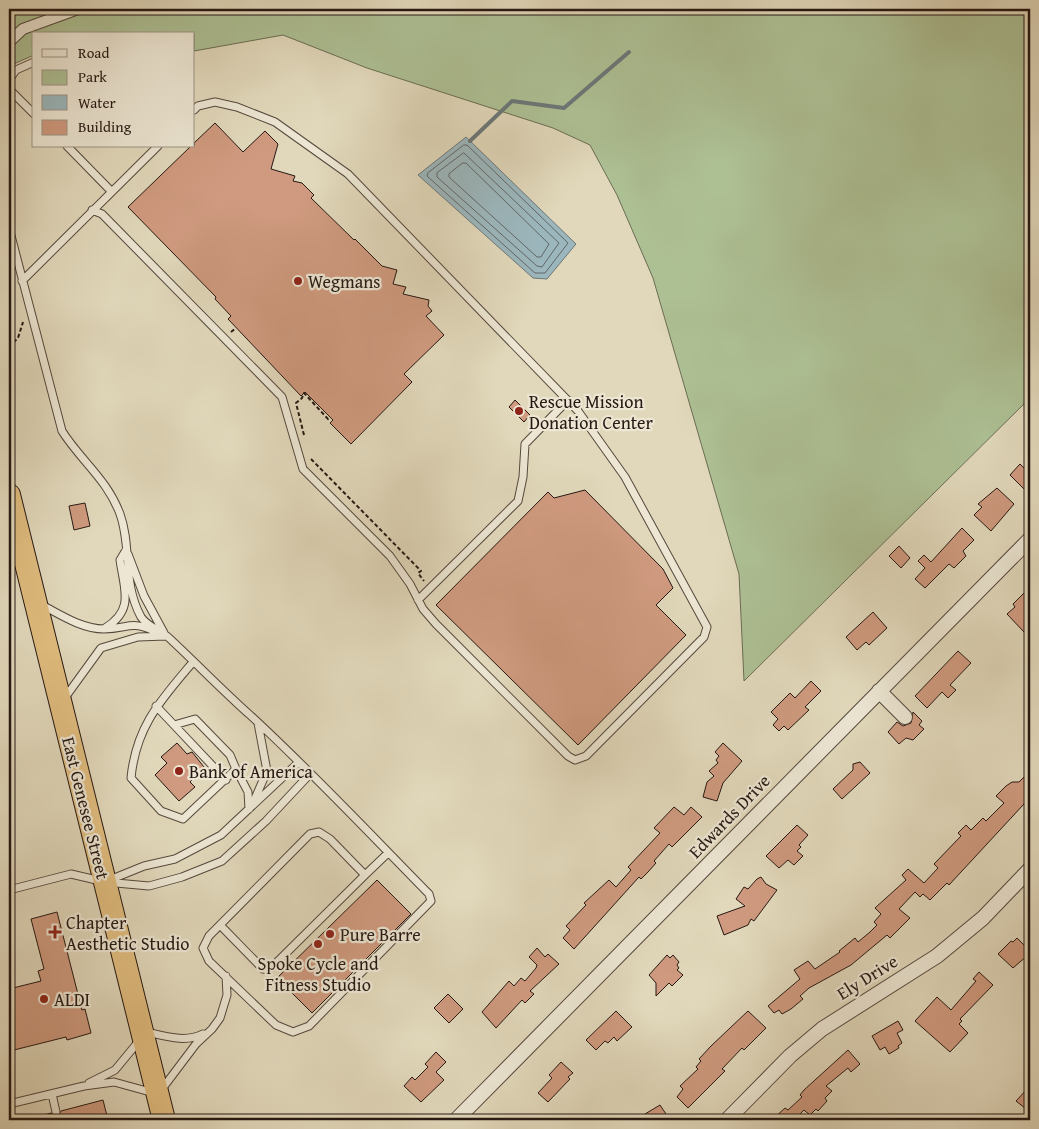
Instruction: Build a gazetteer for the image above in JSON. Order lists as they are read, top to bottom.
{
  "streets": {
    "highway": ["East Genesee Street"],
    "street": ["Edwards Drive", "Ely Drive"]
  },
  "places": {
    "other": [
      "Wegmans",
      "Rescue Mission Donation Center",
      "Bank of America",
      "Pure Barre",
      "Spoke Cycle and Fitness Studio",
      "ALDI"
    ],
    "health": ["Chapter Aesthetic Studio"]
  },
  "legend": [
    "Road",
    "Park",
    "Water",
    "Building"
  ]
}
